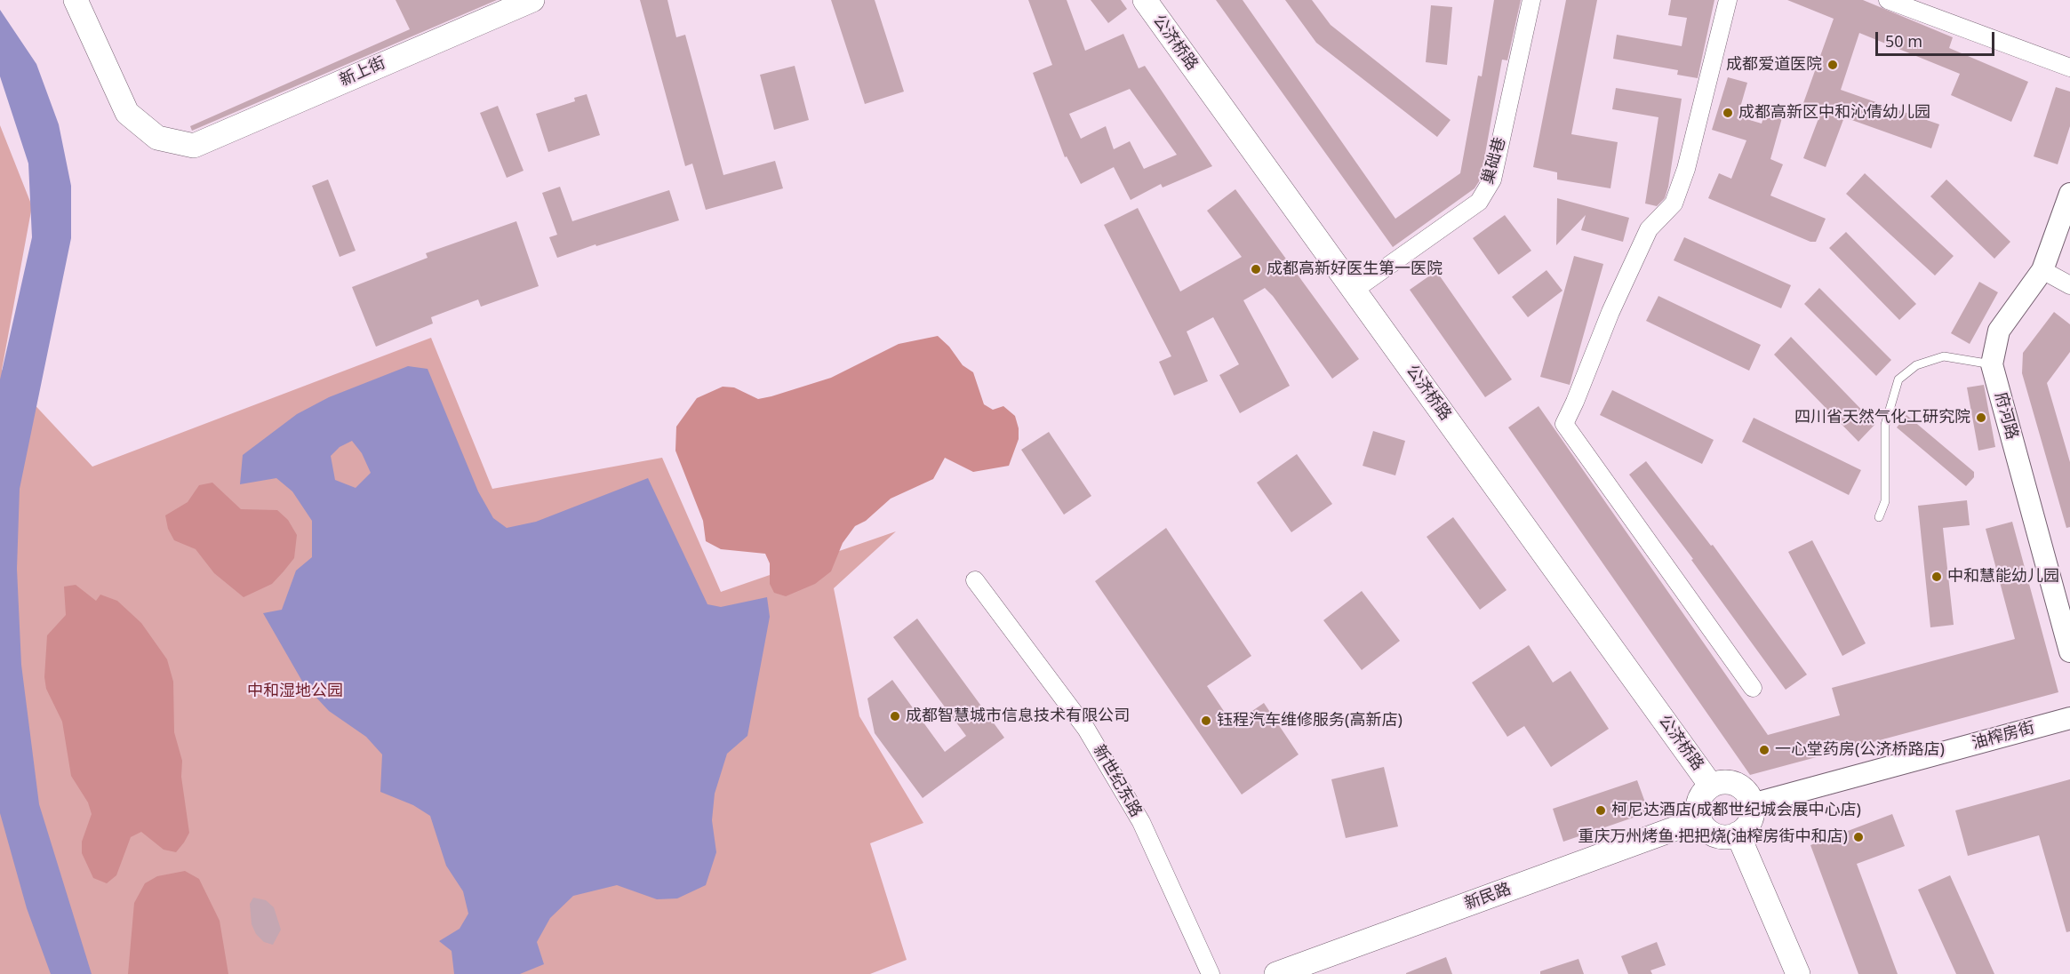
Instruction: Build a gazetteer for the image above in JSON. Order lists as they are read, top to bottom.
{
  "streets": {
    "main road": ["公济桥路", "新上街", "新民路"],
    "street": [
      "巢础巷",
      "府河路",
      "油榨房街",
      "新世纪东路"
    ]
  },
  "crossings": [
    ["公济桥路", "巢础巷"],
    ["公济桥路", "油榨房街"],
    ["公济桥路", "新民路"],
    ["油榨房街", "新民路"]
  ],
  "parks": ["中和湿地公园"],
  "places": [
    "成都爱道医院",
    "成都高新区中和沁倩幼儿园",
    "成都高新好医生第一医院",
    "四川省天然气化工研究院",
    "中和慧能幼儿园",
    "成都智慧城市信息技术有限公司",
    "钰程汽车维修服务(高新店)",
    "一心堂药房(公济桥路店)",
    "柯尼达酒店(成都世纪城会展中心店)",
    "重庆万州烤鱼·把把烧(油榨房街中和店)"
  ],
  "scale_bar": "50 m"
}
